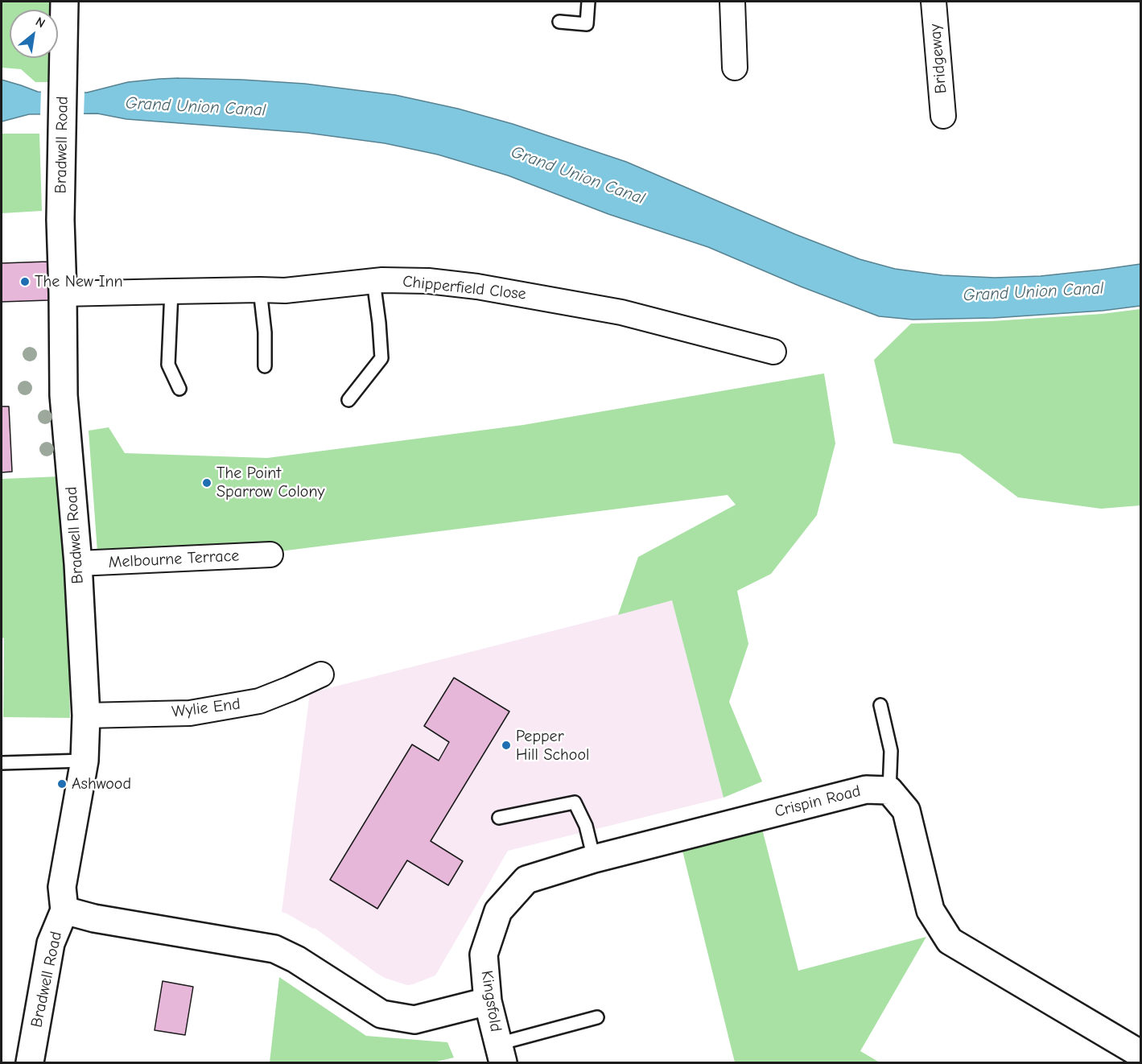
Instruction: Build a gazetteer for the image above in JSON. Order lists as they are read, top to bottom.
{
  "streets": {
    "street": [
      "Bridgeway",
      "Bradwell Road",
      "Chipperfield Close",
      "Melbourne Terrace",
      "Wylie End",
      "Crispin Road",
      "Kingsfold"
    ]
  },
  "crossings": [
    ["Bradwell Road", "Chipperfield Close"],
    ["Bradwell Road", "Melbourne Terrace"],
    ["Bradwell Road", "Wylie End"],
    ["Crispin Road", "Kingsfold"]
  ],
  "water": ["Grand Union Canal"],
  "places": [
    "The New Inn",
    "The Point Sparrow Colony",
    "Pepper Hill School",
    "Ashwood"
  ],
  "north": "top right"
}
